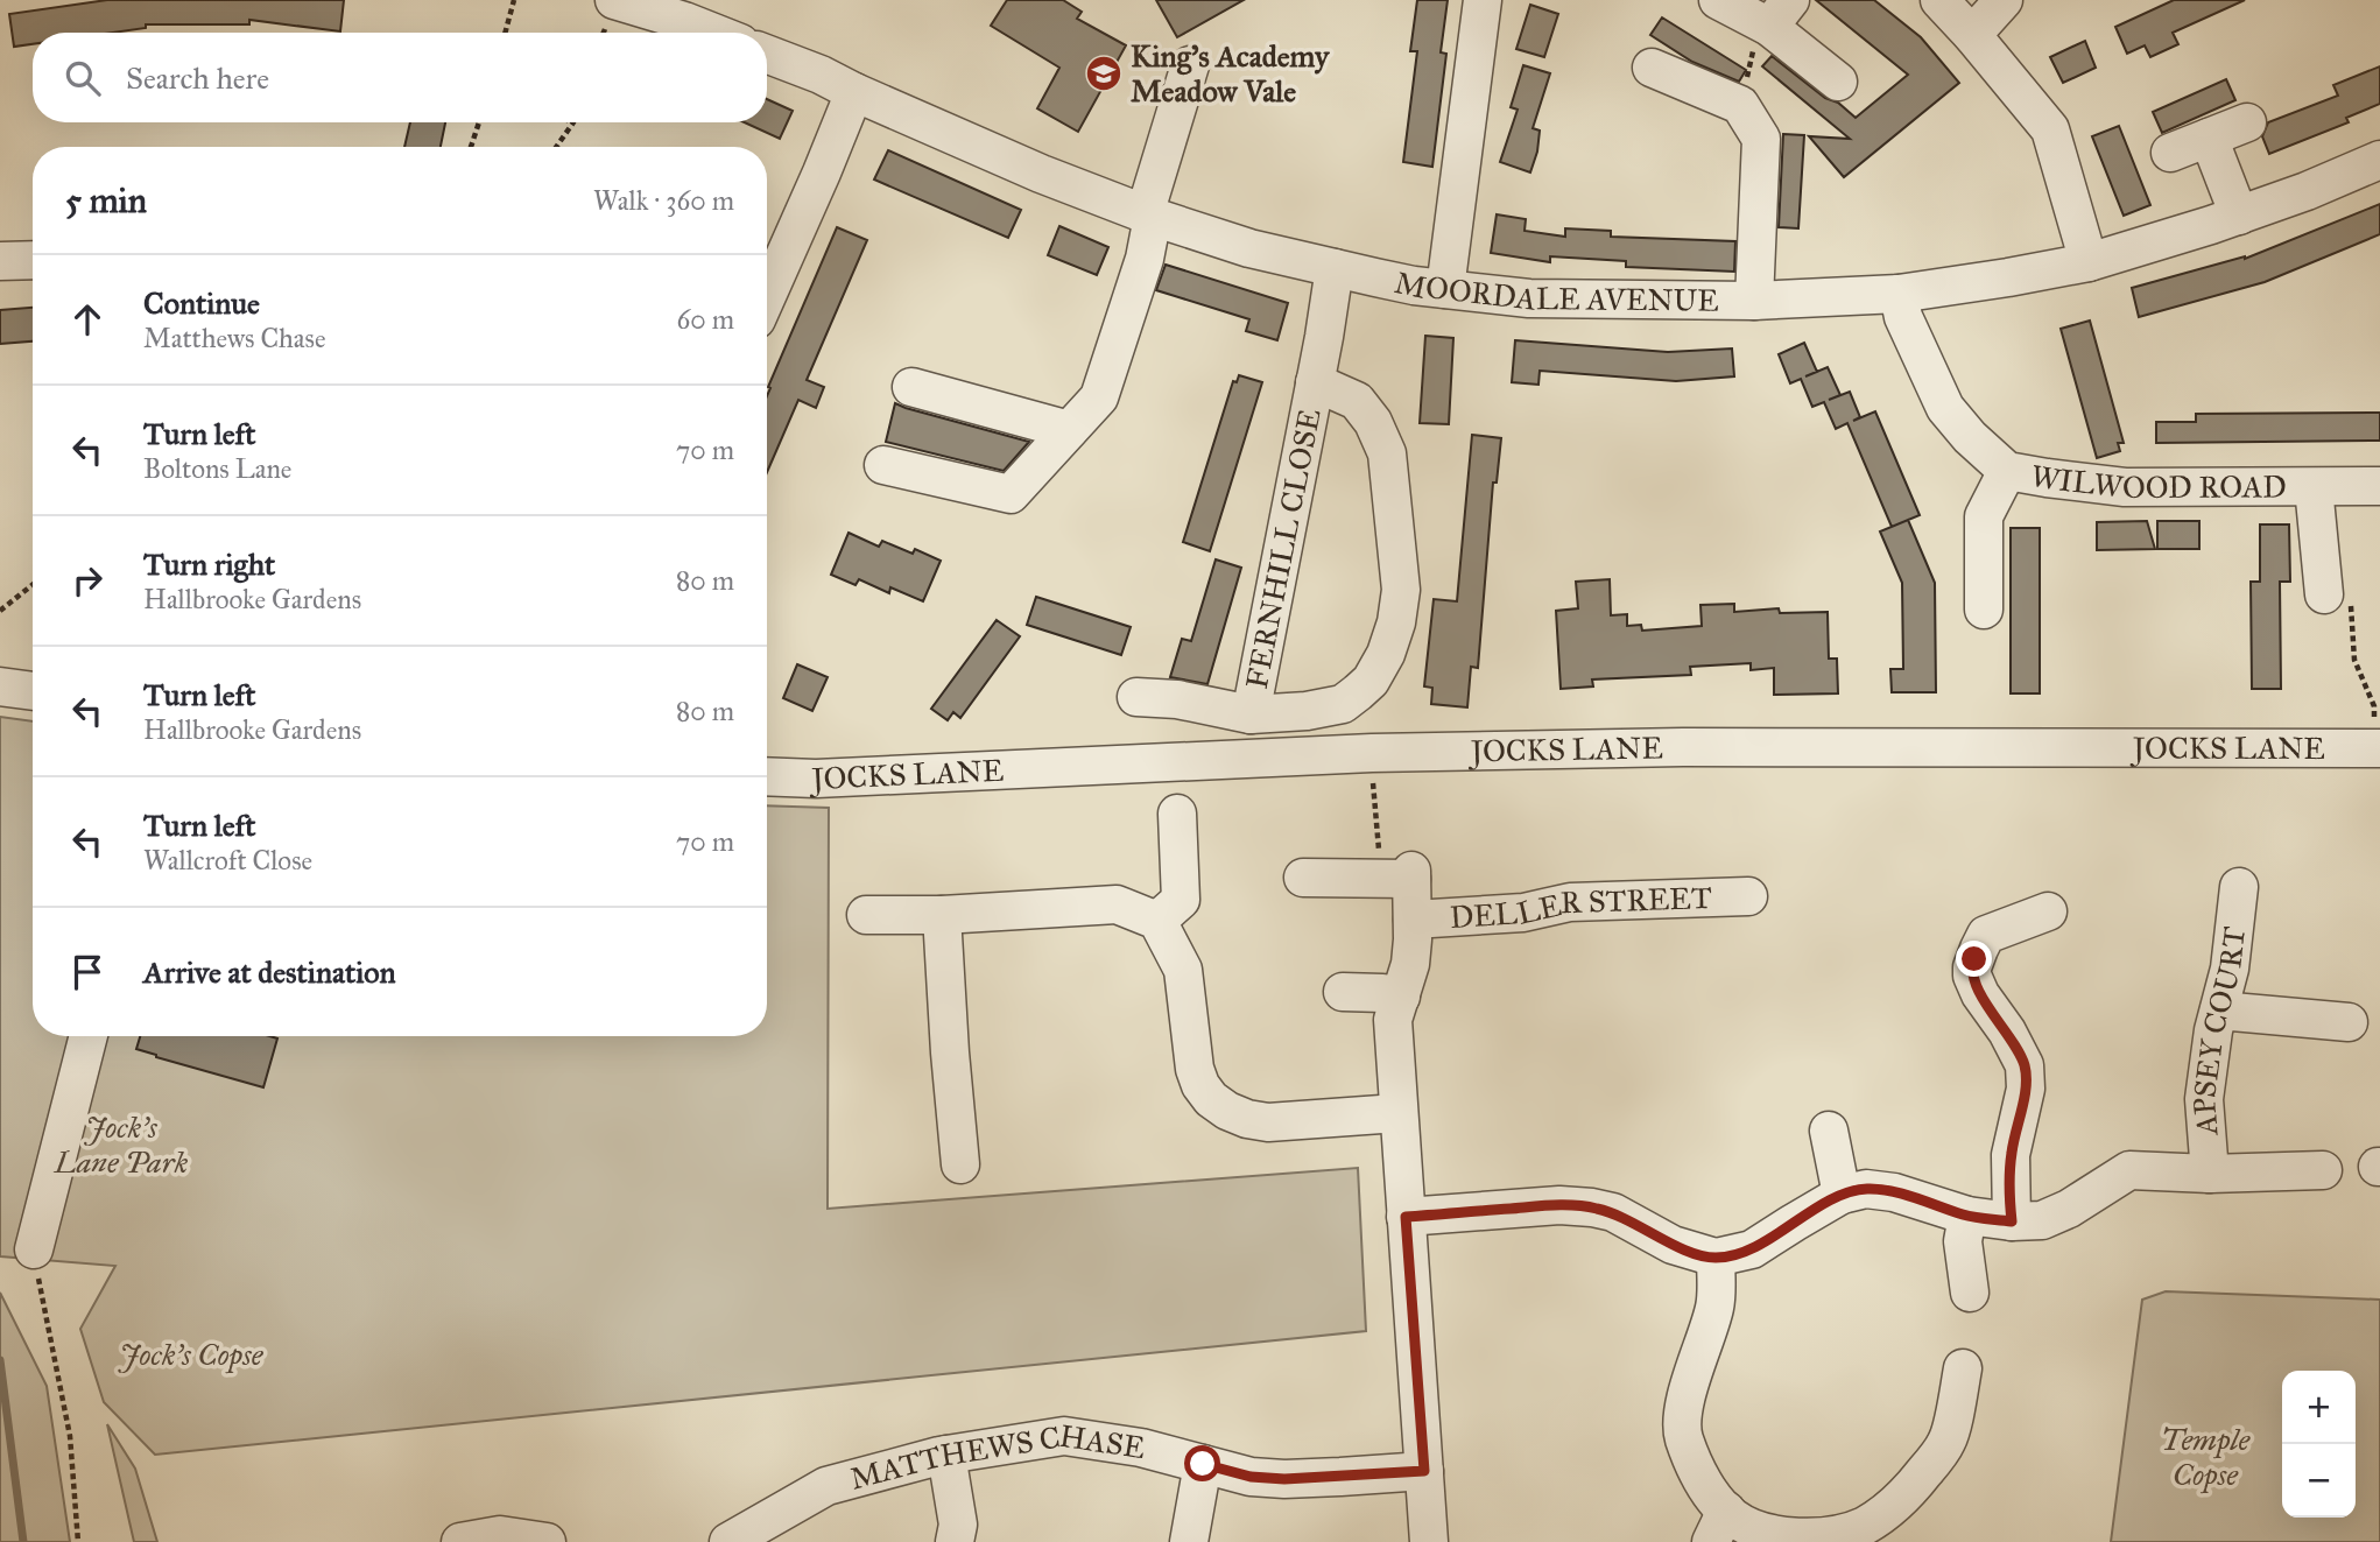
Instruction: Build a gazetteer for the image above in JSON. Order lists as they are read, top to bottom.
{
  "streets": {
    "street": [
      "MOORDALE AVENUE",
      "WILWOOD ROAD",
      "FERNHILL CLOSE",
      "JOCKS LANE",
      "DELLER STREET",
      "APSEY COURT",
      "MATTHEWS CHASE"
    ]
  },
  "crossings": [
    ["MOORDALE AVENUE", "WILWOOD ROAD"],
    ["MOORDALE AVENUE", "FERNHILL CLOSE"]
  ],
  "parks": ["Jock's Lane Park", "Jock's Copse", "Temple Copse"],
  "places": {
    "school or university": ["King's Academy Meadow Vale"]
  },
  "page": {
    "search": "Search here",
    "heading": ["5 min", "Walk · 360 m"],
    "list": [
      ["Continue", "Matthews Chase", "60 m"],
      ["Turn left", "Boltons Lane", "70 m"],
      ["Turn right", "Hallbrooke Gardens", "80 m"],
      ["Turn left", "Hallbrooke Gardens", "80 m"],
      ["Turn left", "Wallcroft Close", "70 m"],
      "Arrive at destination"
    ],
    "map_buttons": ["+", "−"]
  }
}
